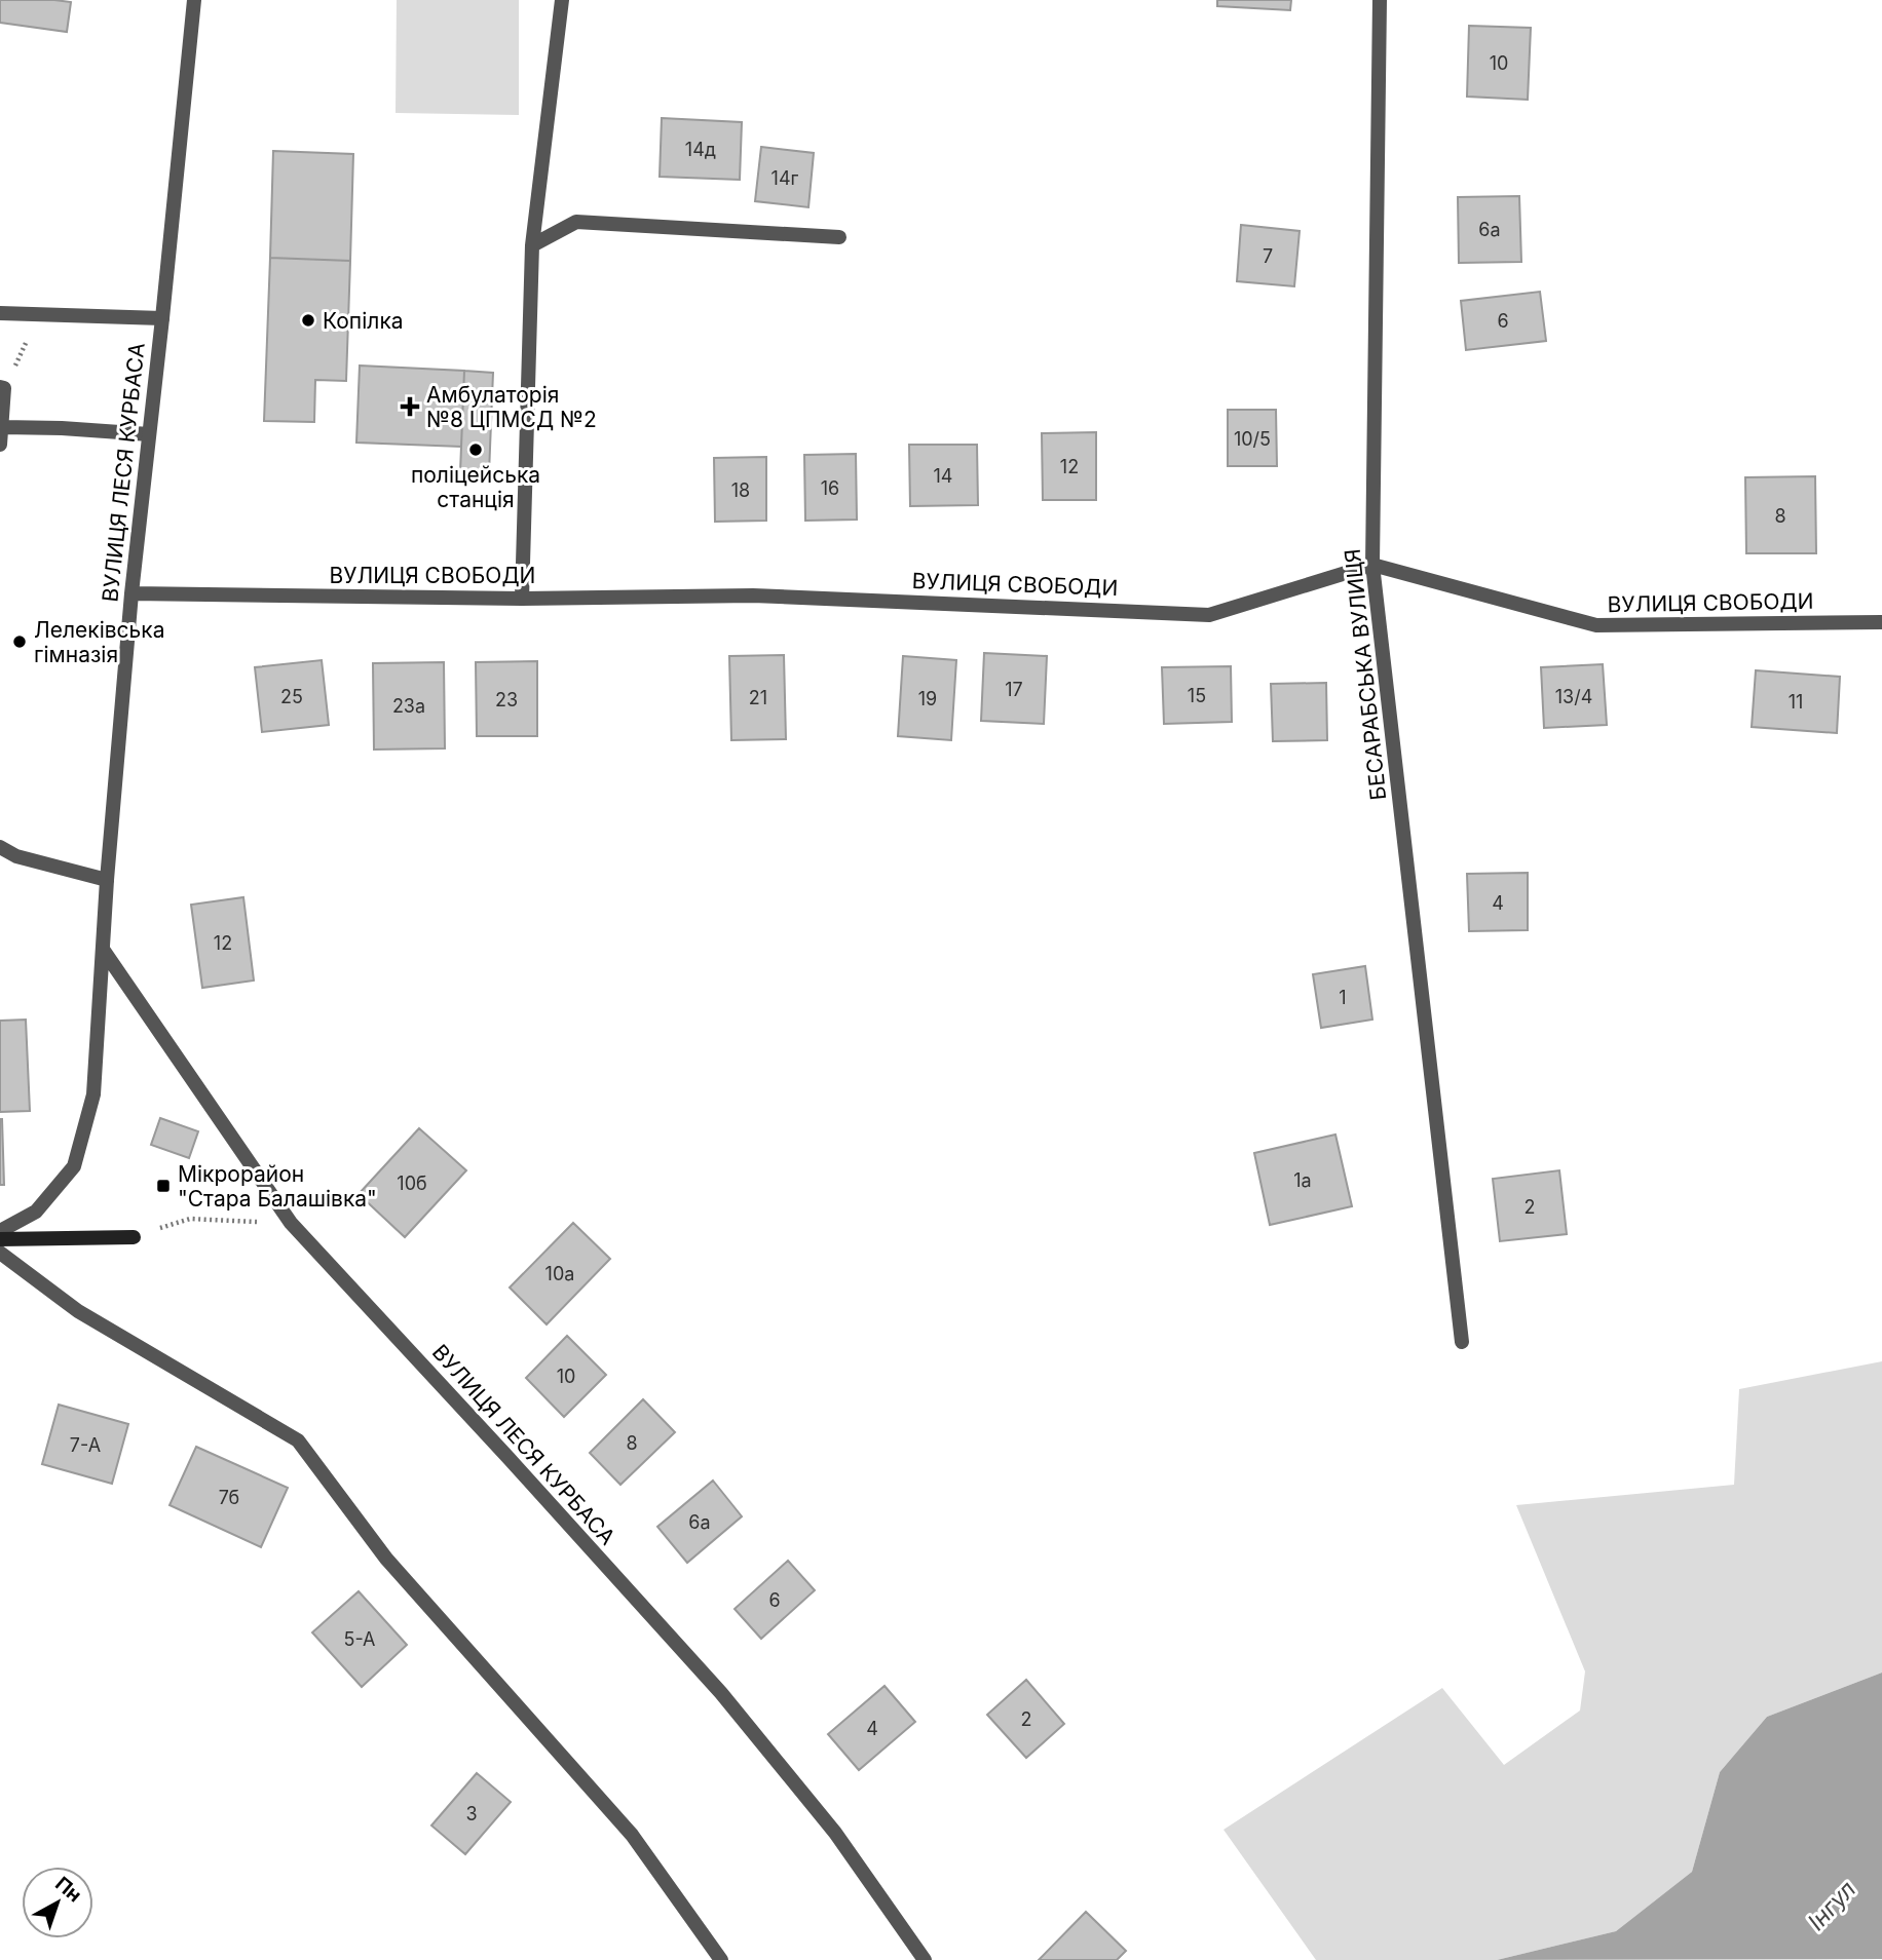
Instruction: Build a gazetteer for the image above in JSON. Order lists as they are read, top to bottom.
{
  "streets": {
    "street": ["ВУЛИЦЯ ЛЕСЯ КУРБАСА", "ВУЛИЦЯ СВОБОДИ", "БЕСАРАБСЬКА ВУЛИЦЯ"]
  },
  "crossings": [
    ["ВУЛИЦЯ ЛЕСЯ КУРБАСА", "ВУЛИЦЯ СВОБОДИ"],
    ["ВУЛИЦЯ СВОБОДИ", "БЕСАРАБСЬКА ВУЛИЦЯ"]
  ],
  "water": ["Інгул"],
  "places": {
    "other": ["Копілка", "поліцейська станція", "Лелеківська гімназія"],
    "health": ["Амбулаторія №8 ЦПМСД №2"],
    "transit": ["Мікрорайон \"Стара Балашівка\""]
  },
  "house_numbers": [
    "10",
    "14д",
    "14г",
    "6а",
    "7",
    "6",
    "10/5",
    "12",
    "14",
    "16",
    "18",
    "8",
    "17",
    "15",
    "25",
    "13/4",
    "21",
    "19",
    "23",
    "11",
    "23а",
    "4",
    "12",
    "1",
    "1а",
    "10б",
    "2",
    "10а",
    "10",
    "8",
    "7-А",
    "7б",
    "6а",
    "6",
    "5-А",
    "2",
    "4",
    "3"
  ],
  "north": "top right"
}
